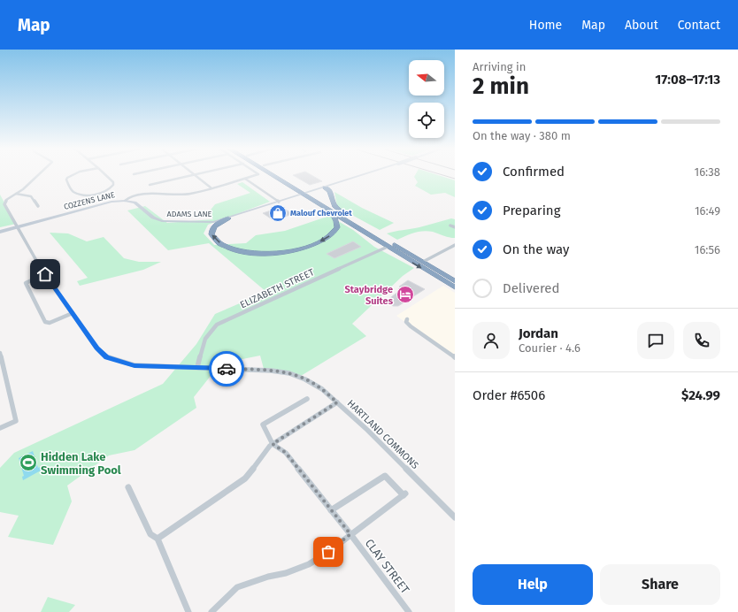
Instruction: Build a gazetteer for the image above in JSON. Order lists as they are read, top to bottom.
{
  "streets": {
    "street": [
      "COZZENS LANE",
      "ADAMS LANE",
      "ELIZABETH STREET",
      "HARTLAND COMMONS",
      "CLAY STREET"
    ]
  },
  "crossings": [
    ["COZZENS LANE", "ADAMS LANE"],
    ["COZZENS LANE", "HARTLAND COMMONS"],
    ["ELIZABETH STREET", "HARTLAND COMMONS"]
  ],
  "places": {
    "shop": ["Malouf Chevrolet"],
    "hotel": ["Staybridge Suites"],
    "sports": ["Hidden Lake Swimming Pool"]
  },
  "north": "left",
  "page": {
    "header": "Map",
    "nav": [
      "Home",
      "Map",
      "About",
      "Contact"
    ],
    "heading": ["2 min", "Arriving in", "17:08–17:13"],
    "panel": [
      "Jordan",
      "Courier · 4.6",
      "Order #6506",
      "$24.99"
    ],
    "bar": "On the way · 380 m",
    "list": [
      ["Confirmed", "16:38"],
      ["Preparing", "16:49"],
      ["On the way", "16:56"],
      "Delivered"
    ],
    "buttons": ["Help", "Share"]
  }
}
